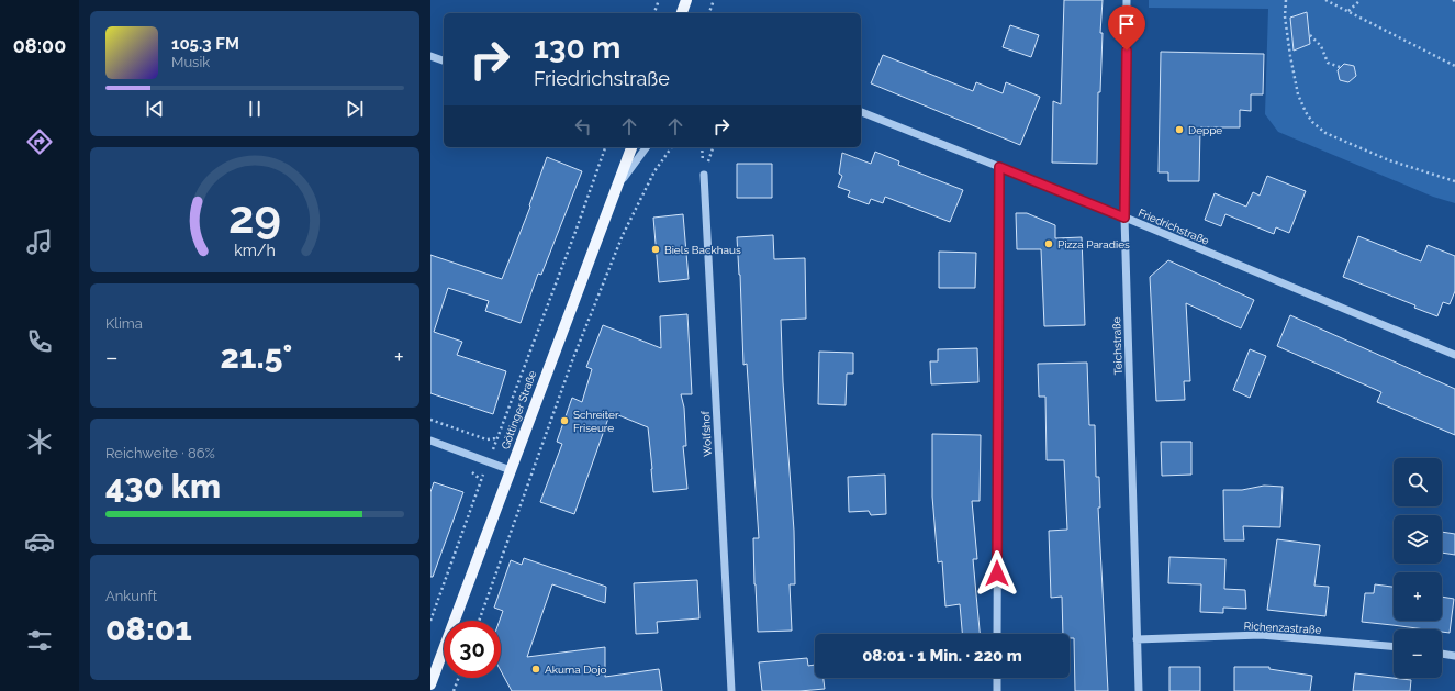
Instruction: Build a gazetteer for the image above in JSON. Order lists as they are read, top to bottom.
{
  "streets": {
    "main road": ["Göttinger Straße"],
    "street": [
      "Friedrichstraße",
      "Teichstraße",
      "Wolfshof",
      "Richenzastraße"
    ]
  },
  "crossings": [
    ["Friedrichstraße", "Teichstraße"],
    ["Teichstraße", "Richenzastraße"]
  ],
  "places": [
    "Deppe",
    "Pizza Paradies",
    "Biels Backhaus",
    "Schreiter Friseure",
    "Akuma Dojo"
  ],
  "page": {
    "tabs": "08:00",
    "turn": ["130 m", "Friedrichstraße"],
    "song": ["105.3 FM", "Musik"],
    "tile": [
      "Klima",
      ["Reichweite · 86%", "430 km"],
      ["Ankunft", "08:01"]
    ],
    "heat": ["−", "21.5°", "+"],
    "map_buttons": ["+", "−"],
    "limit": "30",
    "trip": "08:01 · 1 Min. · 220 m",
    "gauge": ["29", "km/h"]
  }
}
